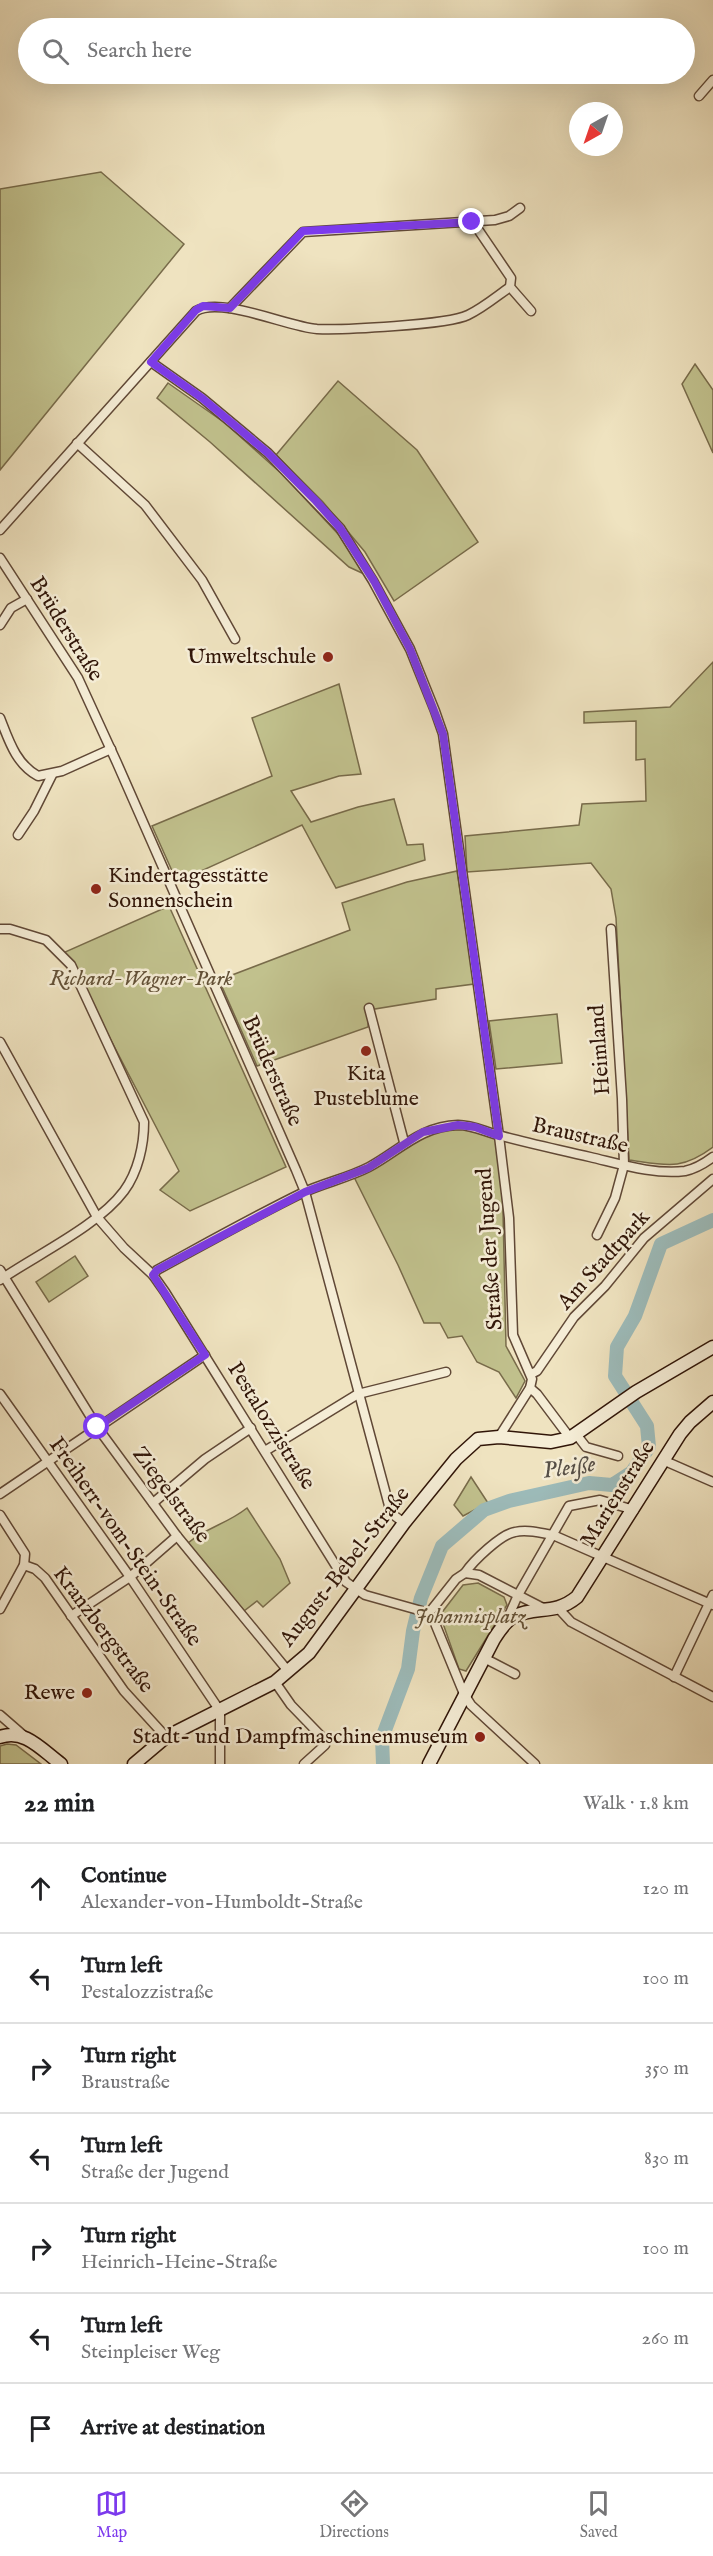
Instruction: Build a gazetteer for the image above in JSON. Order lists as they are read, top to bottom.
{
  "streets": {
    "street": [
      "Brüderstraße",
      "Heimland",
      "Braustraße",
      "Straße der Jugend",
      "Am Stadtpark",
      "Pestalozzistraße",
      "Marienstraße",
      "Ziegelstraße",
      "Freiherr-vom-Stein-Straße",
      "August-Bebel-Straße",
      "Kranzbergstraße"
    ]
  },
  "crossings": [
    ["Brüderstraße", "Braustraße"],
    ["Brüderstraße", "August-Bebel-Straße"],
    ["Heimland", "Braustraße"],
    ["Braustraße", "Straße der Jugend"],
    ["Braustraße", "Pestalozzistraße"],
    ["Straße der Jugend", "Am Stadtpark"],
    ["Pestalozzistraße", "August-Bebel-Straße"],
    ["Ziegelstraße", "August-Bebel-Straße"],
    ["Freiherr-vom-Stein-Straße", "August-Bebel-Straße"],
    ["August-Bebel-Straße", "Kranzbergstraße"]
  ],
  "water": ["Pleiße"],
  "parks": ["Richard-Wagner-Park", "Johannisplatz"],
  "places": [
    "Umweltschule",
    "Kindertagesstätte Sonnenschein",
    "Kita Pusteblume",
    "Rewe",
    "Stadt- und Dampfmaschinenmuseum"
  ],
  "north": "bottom left",
  "page": {
    "search": "Search here",
    "heading": ["22 min", "Walk · 1.8 km"],
    "list": [
      ["Continue", "Alexander-von-Humboldt-Straße", "120 m"],
      ["Turn left", "Pestalozzistraße", "100 m"],
      ["Turn right", "Braustraße", "350 m"],
      ["Turn left", "Straße der Jugend", "830 m"],
      ["Turn right", "Heinrich-Heine-Straße", "100 m"],
      ["Turn left", "Steinpleiser Weg", "260 m"],
      "Arrive at destination"
    ],
    "nav": ["Map", "Directions", "Saved"]
  }
}
